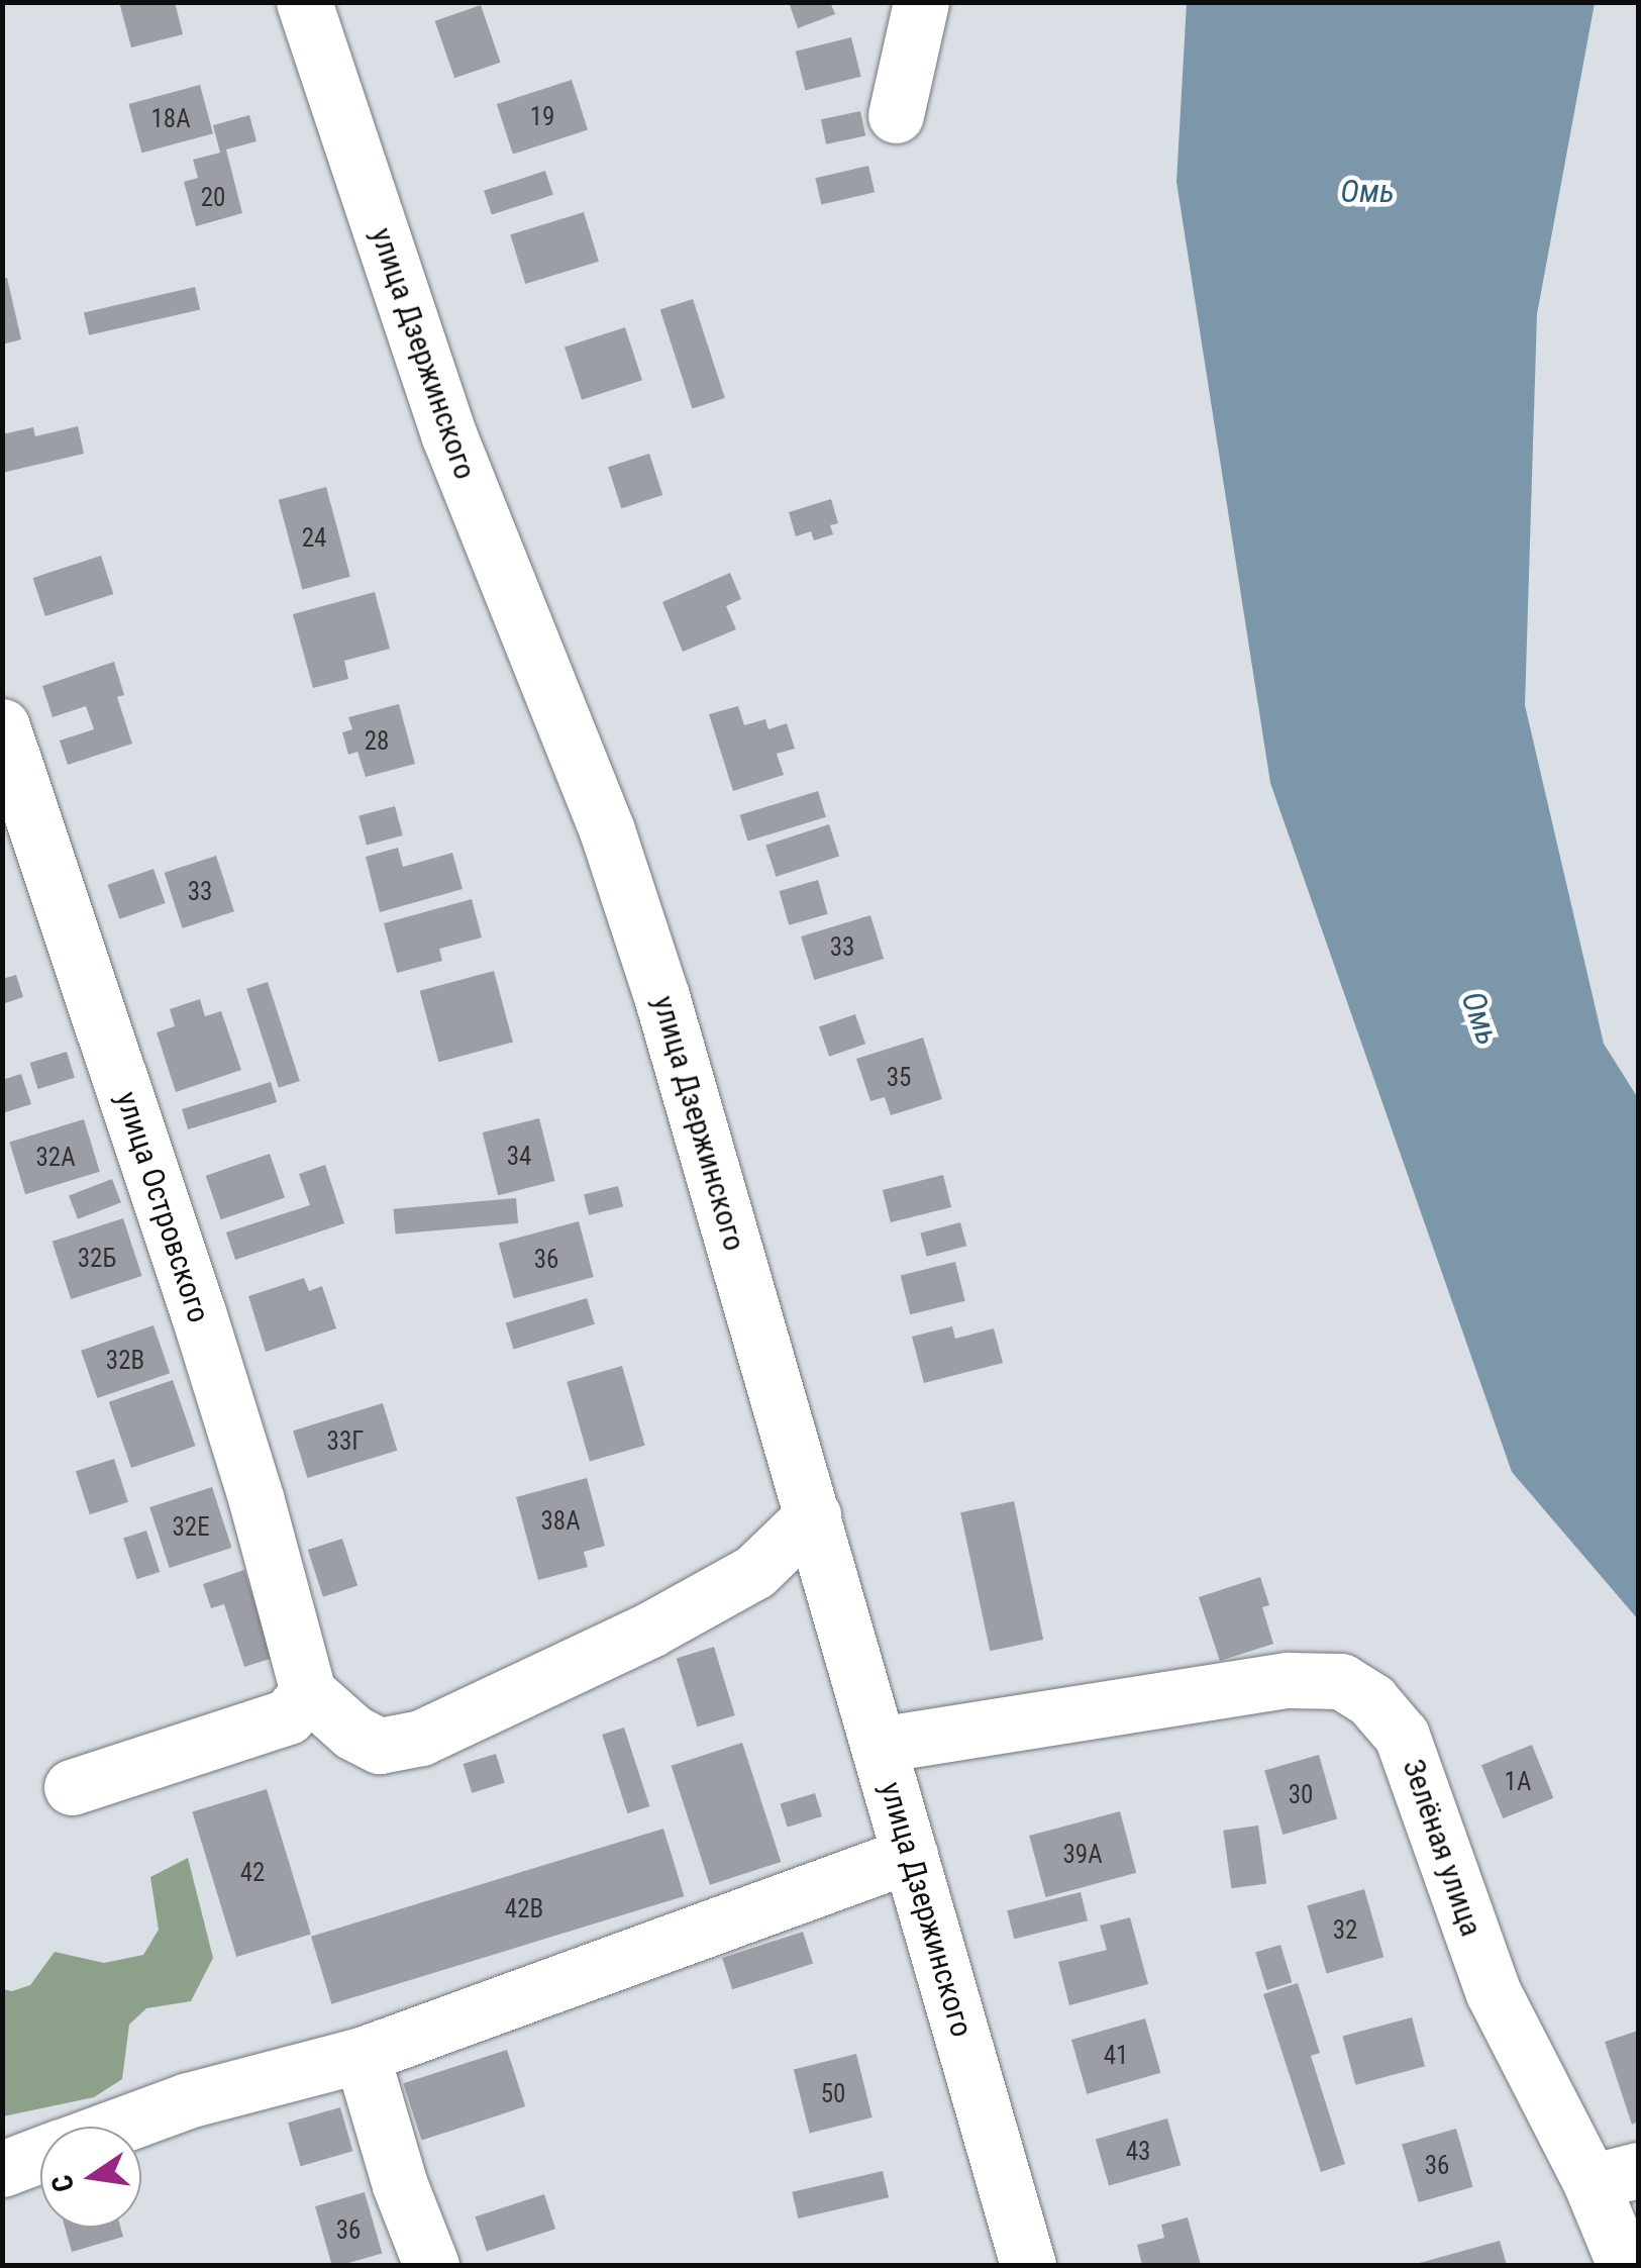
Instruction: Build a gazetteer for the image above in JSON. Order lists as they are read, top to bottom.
{
  "streets": {
    "street": ["улица Дзержинского", "улица Островского", "Зелёная улица"]
  },
  "crossings": [
    ["улица Дзержинского", "Зелёная улица"]
  ],
  "water": ["Омь"],
  "house_numbers": [
    "19",
    "18А",
    "20",
    "24",
    "28",
    "33",
    "33",
    "35",
    "34",
    "32А",
    "32Б",
    "36",
    "32В",
    "33Г",
    "38А",
    "32Е",
    "1А",
    "30",
    "39А",
    "42",
    "42В",
    "32",
    "41",
    "50",
    "43",
    "36",
    "36"
  ],
  "north": "left"
}
